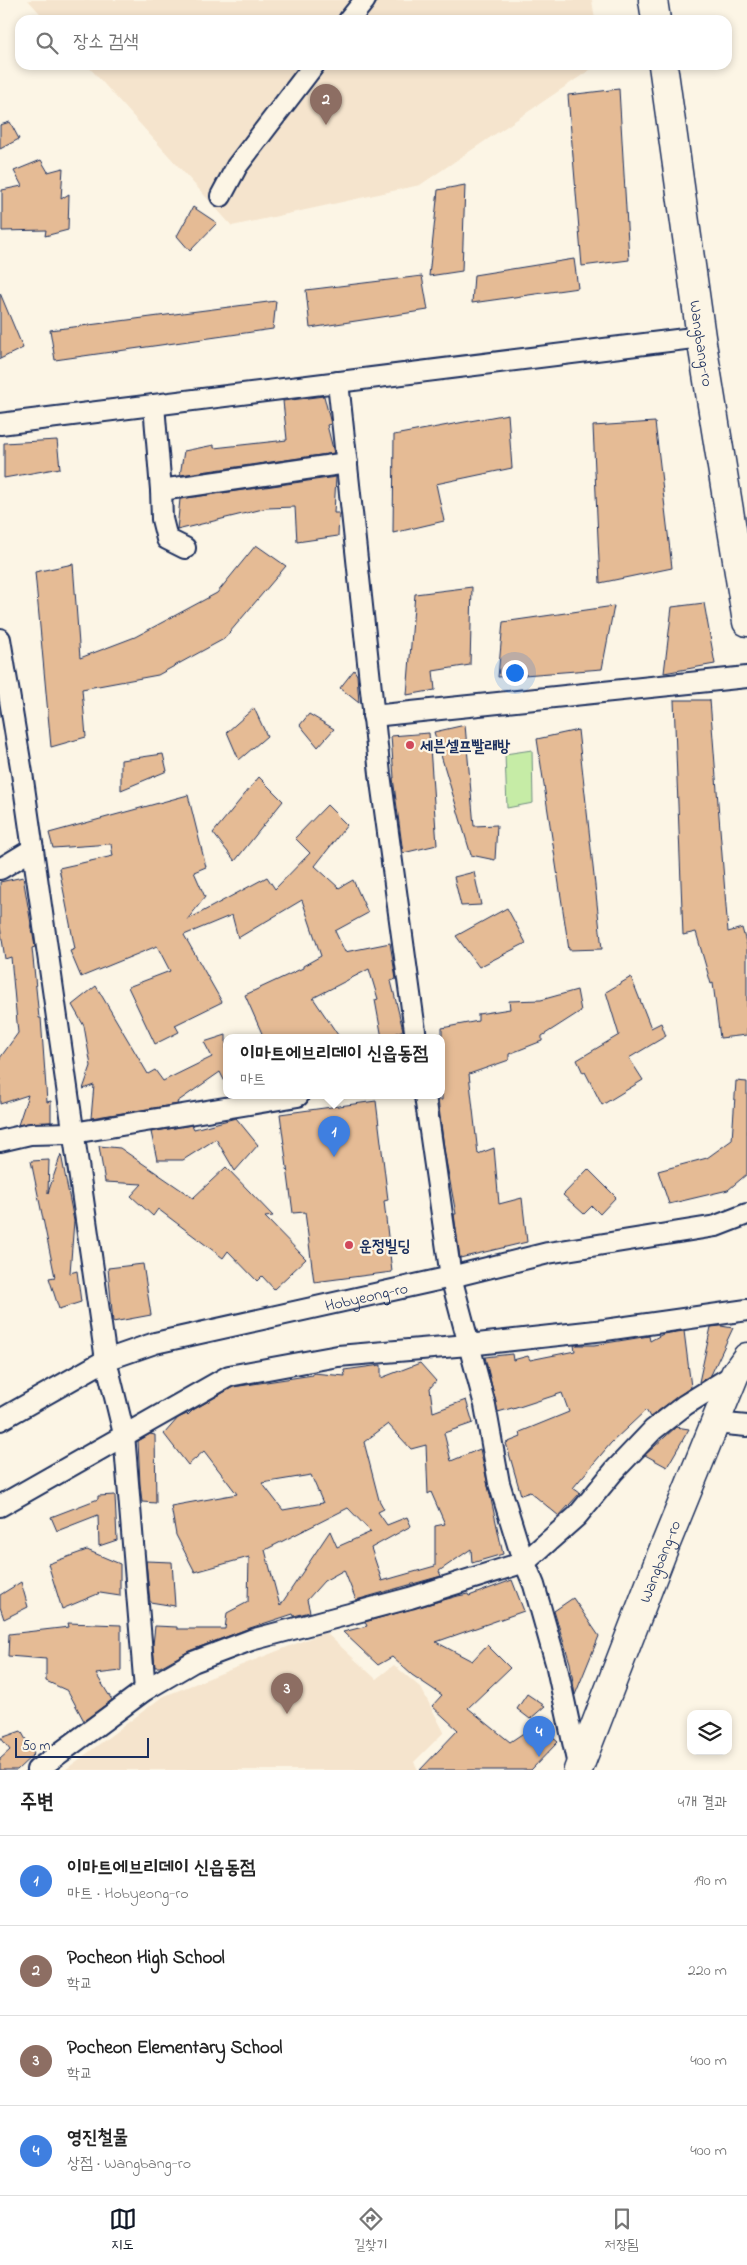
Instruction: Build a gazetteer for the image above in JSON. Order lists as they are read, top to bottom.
{
  "streets": {
    "main road": ["Wangbang-ro"],
    "street": ["Hobyeong-ro"]
  },
  "places": ["세븐셀프빨래방", "운정빌딩"],
  "scale_bar": "50 m",
  "page": {
    "search": "장소 검색",
    "pins": [
      "2",
      "1",
      "3",
      "4"
    ],
    "popup": ["이마트에브리데이 신읍동점", "마트"],
    "scale": "50 m",
    "heading": ["주변", "4개 결과"],
    "list": [
      {
        "mark": "1",
        "name": "이마트에브리데이 신읍동점",
        "note": "마트 · Hobyeong-ro",
        "value": "190 m"
      },
      {
        "mark": "2",
        "name": "Pocheon High School",
        "note": "학교",
        "value": "220 m"
      },
      {
        "mark": "3",
        "name": "Pocheon Elementary School",
        "note": "학교",
        "value": "400 m"
      },
      {
        "mark": "4",
        "name": "영진철물",
        "note": "상점 · Wangbang-ro",
        "value": "400 m"
      }
    ],
    "nav": ["지도", "길찾기", "저장됨"]
  }
}
